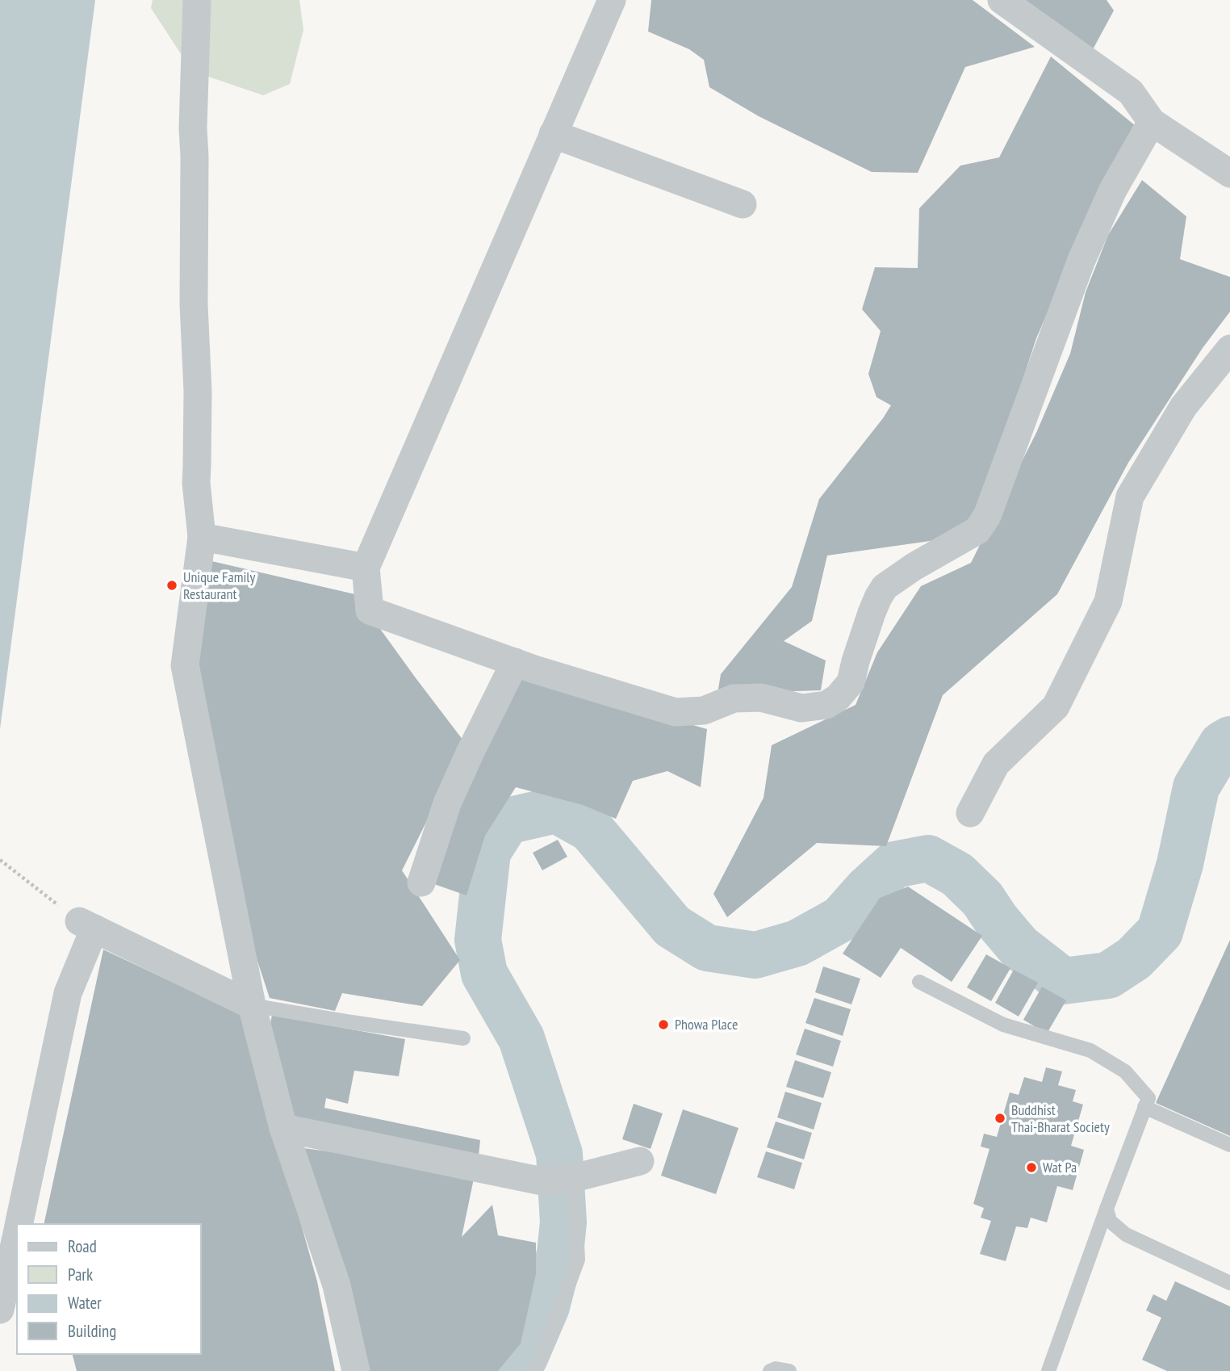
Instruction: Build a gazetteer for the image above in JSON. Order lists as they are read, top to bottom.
{
  "places": [
    "Unique Family Restaurant",
    "Phowa Place",
    "Buddhist Thai-Bharat Society",
    "Wat Pa"
  ],
  "legend": [
    "Road",
    "Park",
    "Water",
    "Building"
  ]
}
